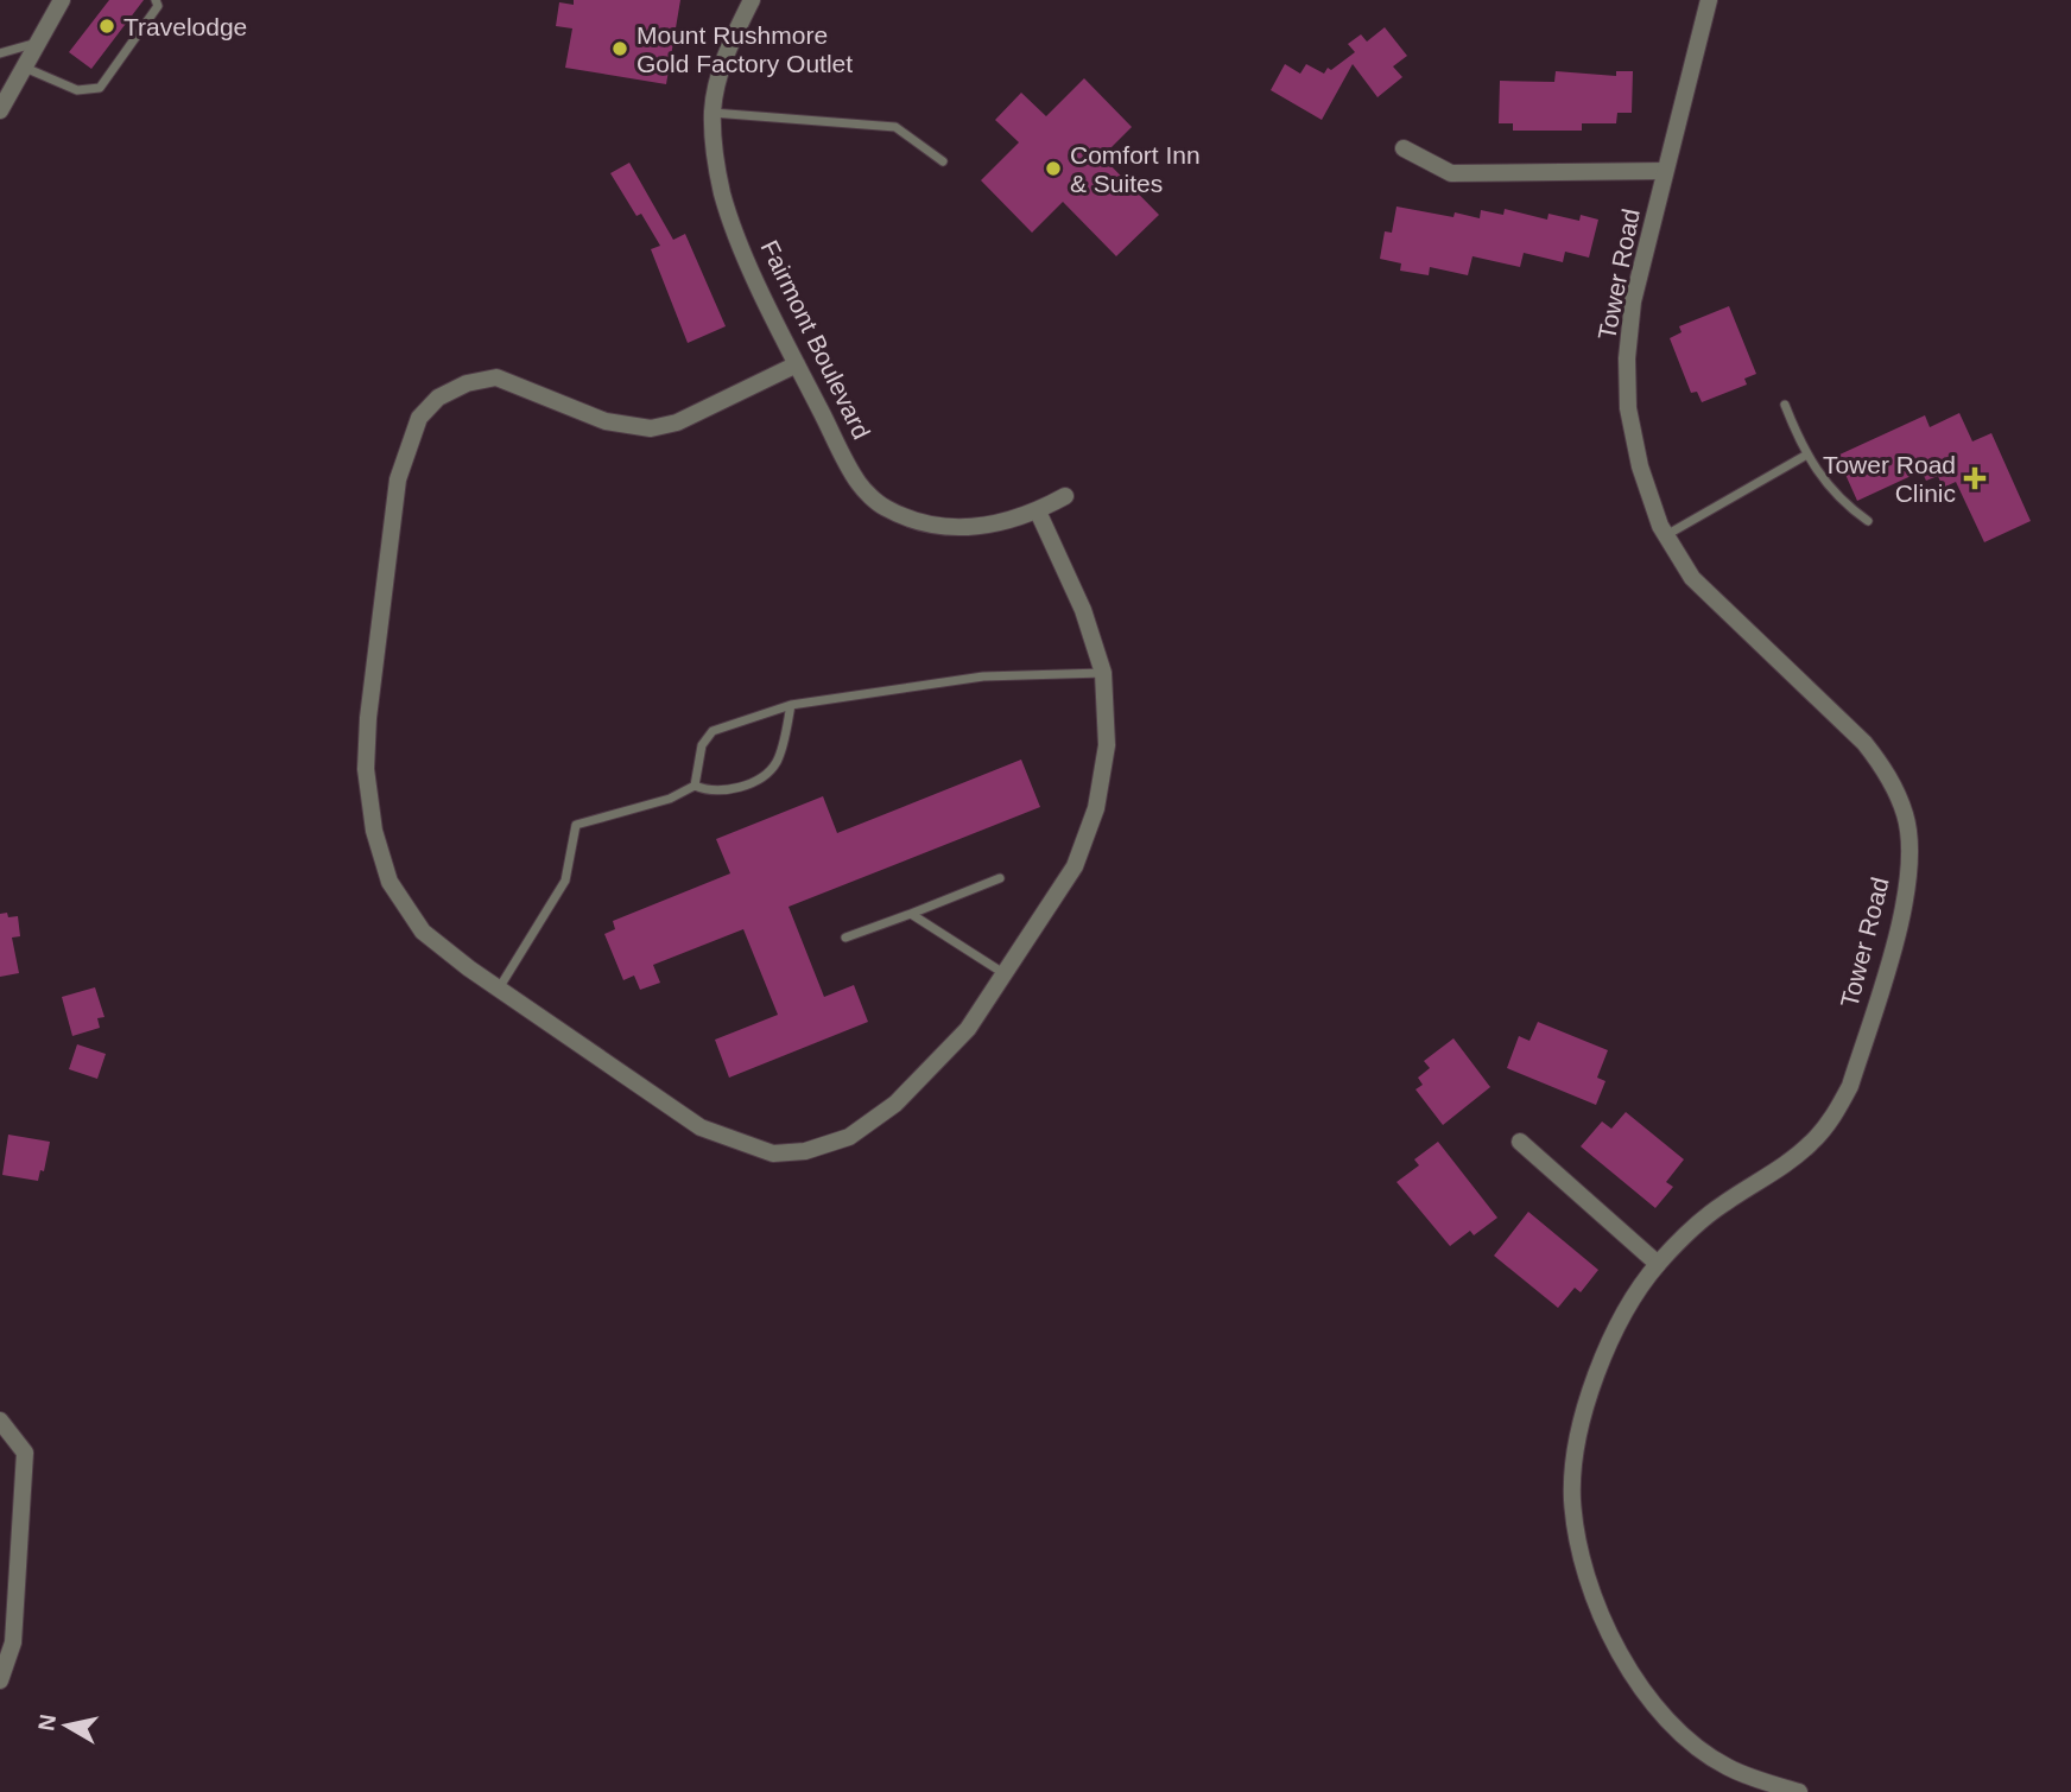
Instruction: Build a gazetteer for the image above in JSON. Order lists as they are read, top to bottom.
{
  "streets": {
    "street": ["Tower Road", "Fairmont Boulevard"]
  },
  "places": {
    "other": ["Travelodge", "Mount Rushmore Gold Factory Outlet", "Comfort Inn & Suites"],
    "health": ["Tower Road Clinic"]
  },
  "north": "left"
}
